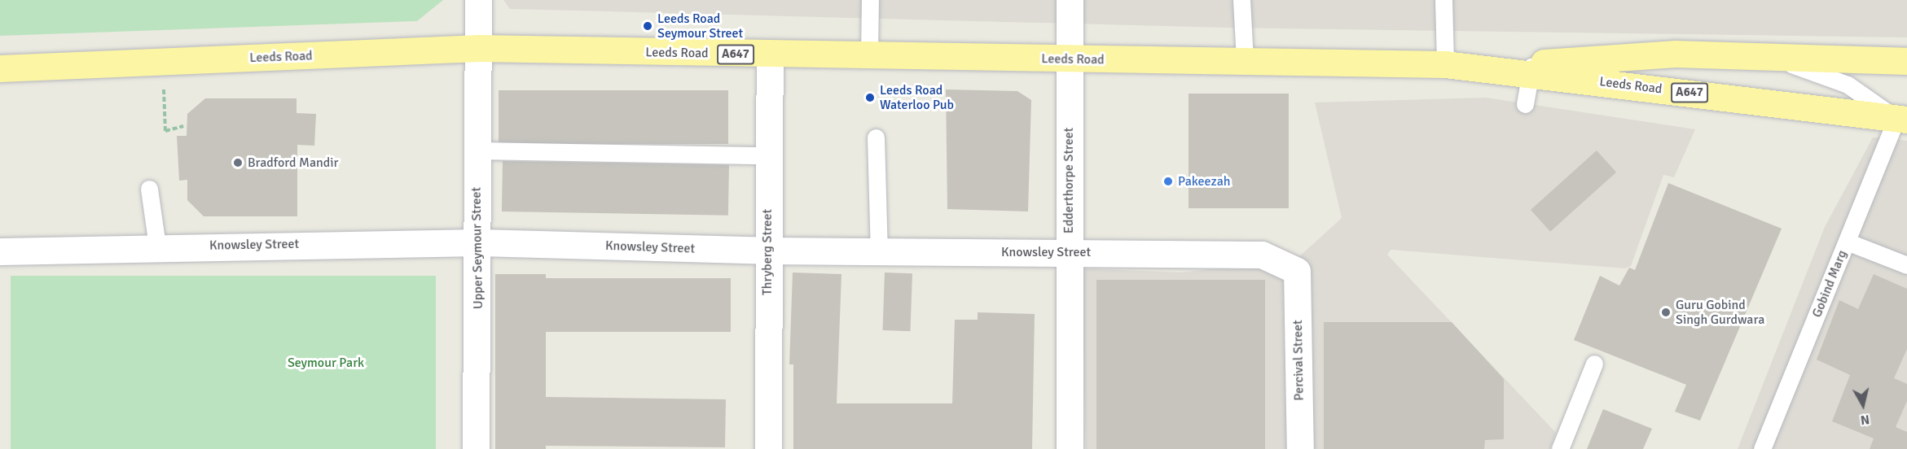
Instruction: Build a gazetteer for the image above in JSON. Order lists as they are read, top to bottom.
{
  "streets": {
    "main road": ["Leeds Road", "A647"],
    "street": [
      "Edderthorpe Street",
      "Knowsley Street",
      "Upper Seymour Street",
      "Thryberg Street",
      "Percival Street"
    ],
    "lane": ["Gobind Marg"]
  },
  "crossings": [
    ["Leeds Road", "Edderthorpe Street"],
    ["Leeds Road", "Upper Seymour Street"],
    ["Leeds Road", "Thryberg Street"],
    ["Leeds Road", "Gobind Marg"],
    ["Edderthorpe Street", "Knowsley Street"],
    ["Knowsley Street", "Upper Seymour Street"],
    ["Knowsley Street", "Thryberg Street"],
    ["Knowsley Street", "Percival Street"]
  ],
  "parks": ["Seymour Park"],
  "places": [
    "Leeds Road Seymour Street",
    "Leeds Road Waterloo Pub",
    "Bradford Mandir",
    "Pakeezah",
    "Guru Gobind Singh Gurdwara"
  ],
  "north": "bottom"
}
